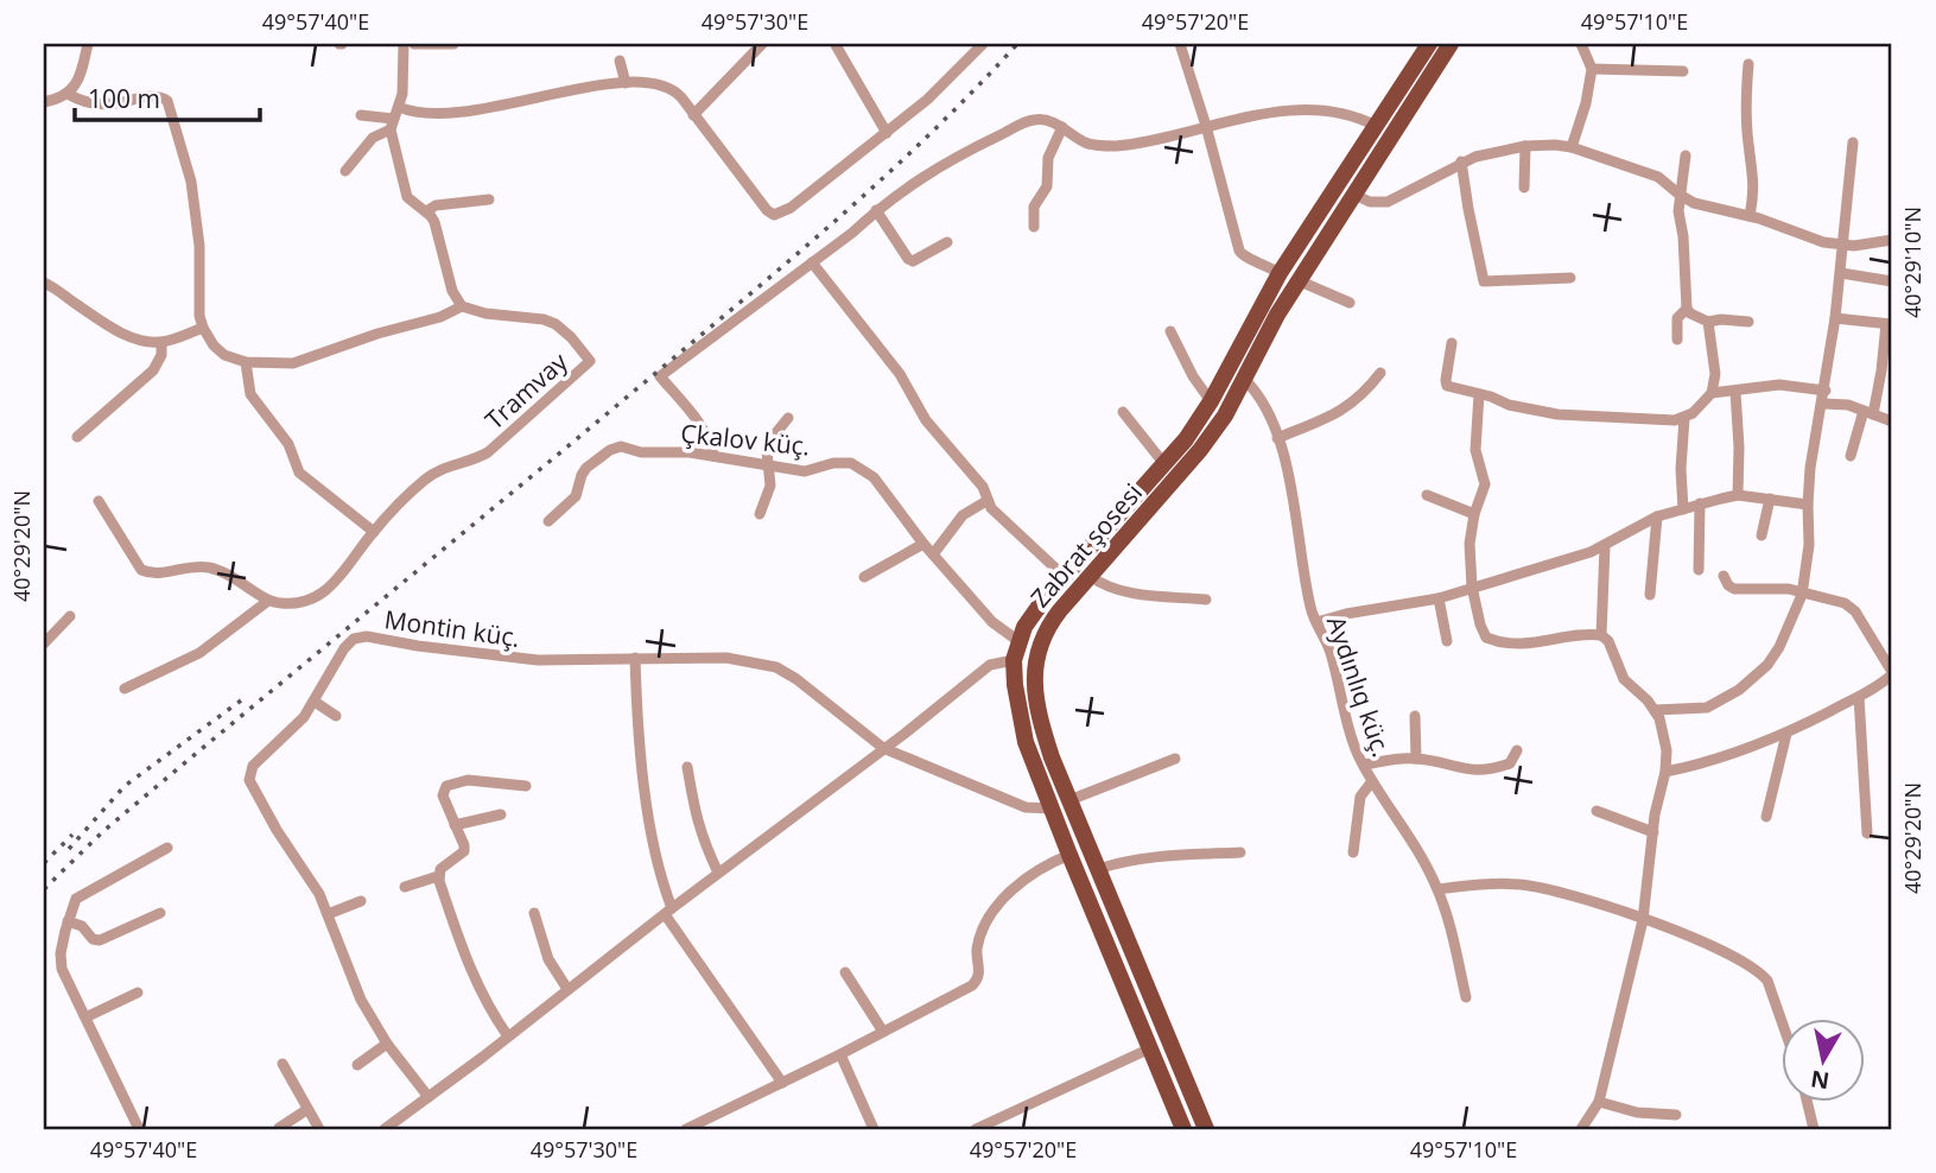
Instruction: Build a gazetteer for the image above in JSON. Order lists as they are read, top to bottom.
{
  "streets": {
    "main road": ["Zabrat şosesi"],
    "street": [
      "Tramvay",
      "Çkalov küç.",
      "Montin küç.",
      "Aydınlıq küç."
    ]
  },
  "crossings": [
    ["Çkalov küç.", "Zabrat şosesi"],
    ["Zabrat şosesi", "Montin küç."],
    ["Zabrat şosesi", "Aydınlıq küç."]
  ],
  "scale_bar": "100 m",
  "north": "bottom",
  "coordinates": [
    "49°57'40\"E",
    "49°57'30\"E",
    "49°57'20\"E",
    "49°57'10\"E",
    "40°29'10\"N",
    "40°29'20\"N"
  ]
}
